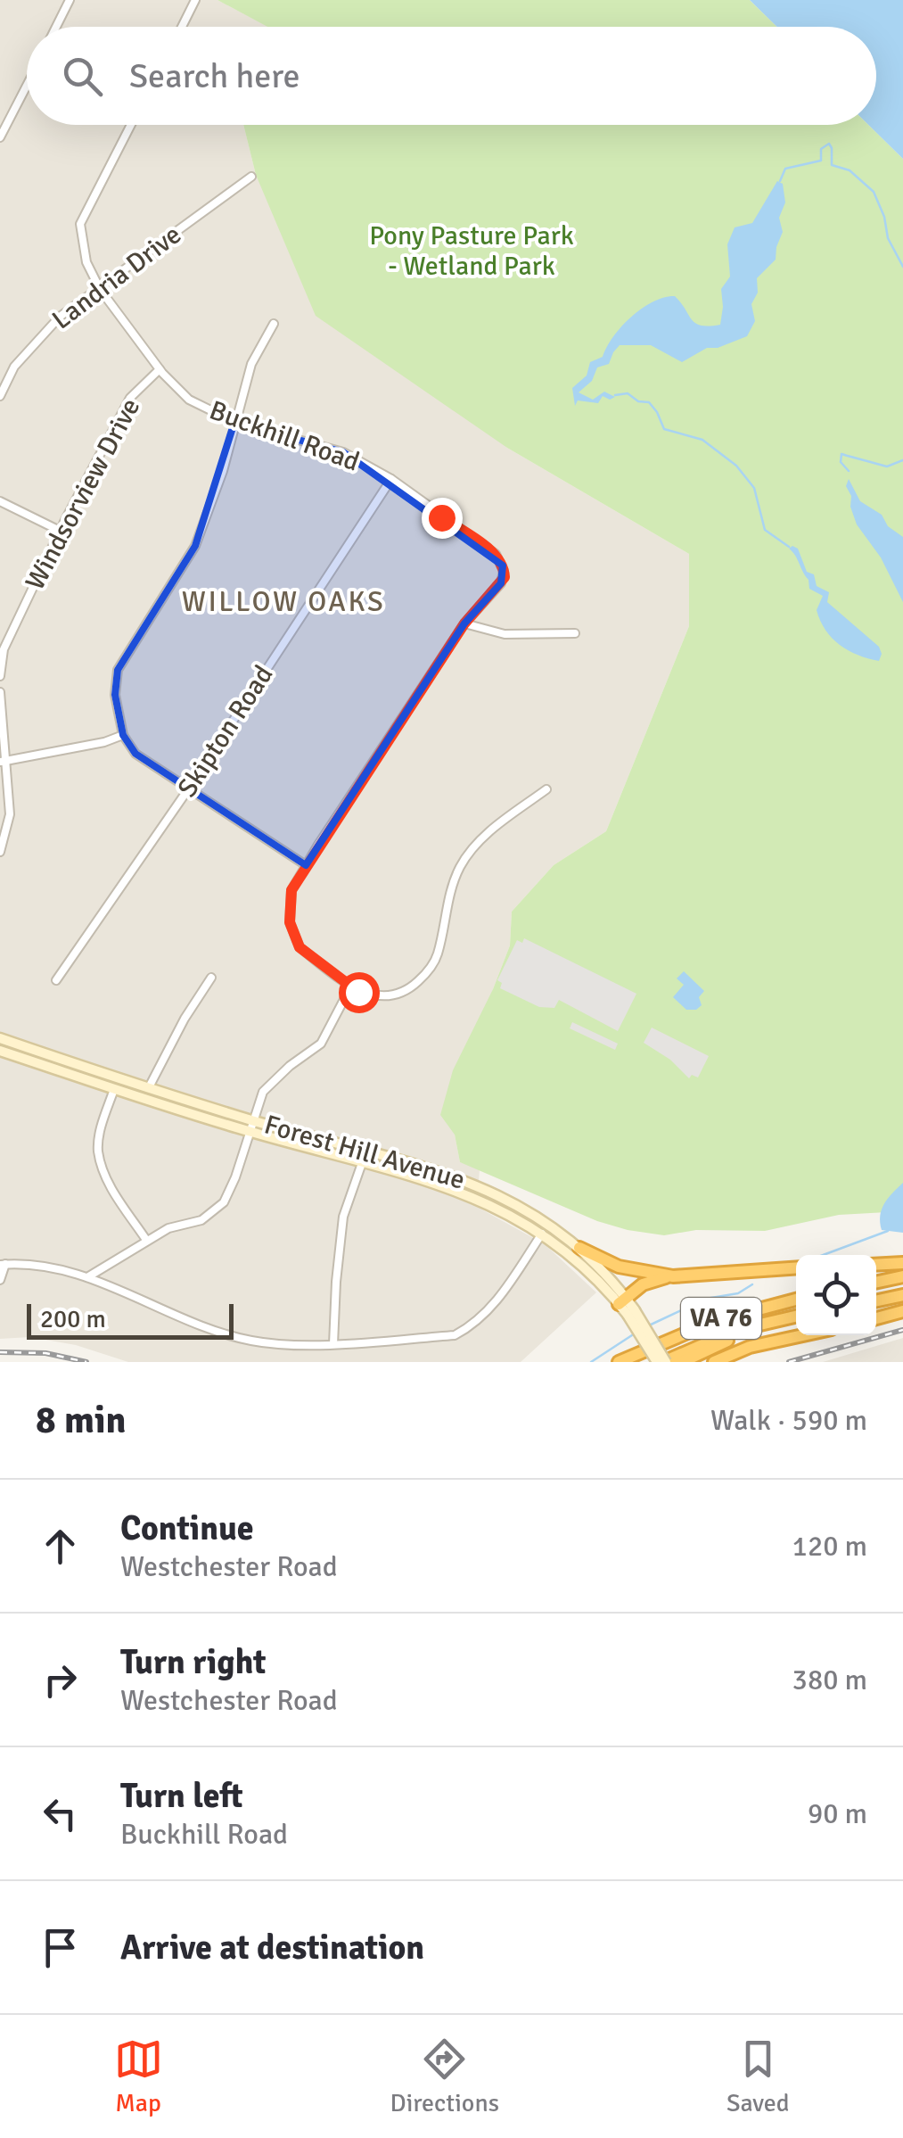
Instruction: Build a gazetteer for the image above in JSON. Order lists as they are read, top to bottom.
{
  "streets": {
    "highway": ["VA 76"],
    "main road": ["Forest Hill Avenue"],
    "street": [
      "Landria Drive",
      "Buckhill Road",
      "Windsorview Drive",
      "Skipton Road"
    ]
  },
  "crossings": [
    ["Landria Drive", "Buckhill Road"],
    ["Buckhill Road", "Windsorview Drive"],
    ["Buckhill Road", "Skipton Road"],
    ["Forest Hill Avenue", "VA 76"]
  ],
  "districts": ["WILLOW OAKS"],
  "parks": ["Pony Pasture Park - Wetland Park"],
  "scale_bar": "200 m",
  "page": {
    "search": "Search here",
    "scale": "200 m",
    "heading": ["8 min", "Walk · 590 m"],
    "list": [
      ["Continue", "Westchester Road", "120 m"],
      ["Turn right", "Westchester Road", "380 m"],
      ["Turn left", "Buckhill Road", "90 m"],
      "Arrive at destination"
    ],
    "nav": ["Map", "Directions", "Saved"]
  }
}
